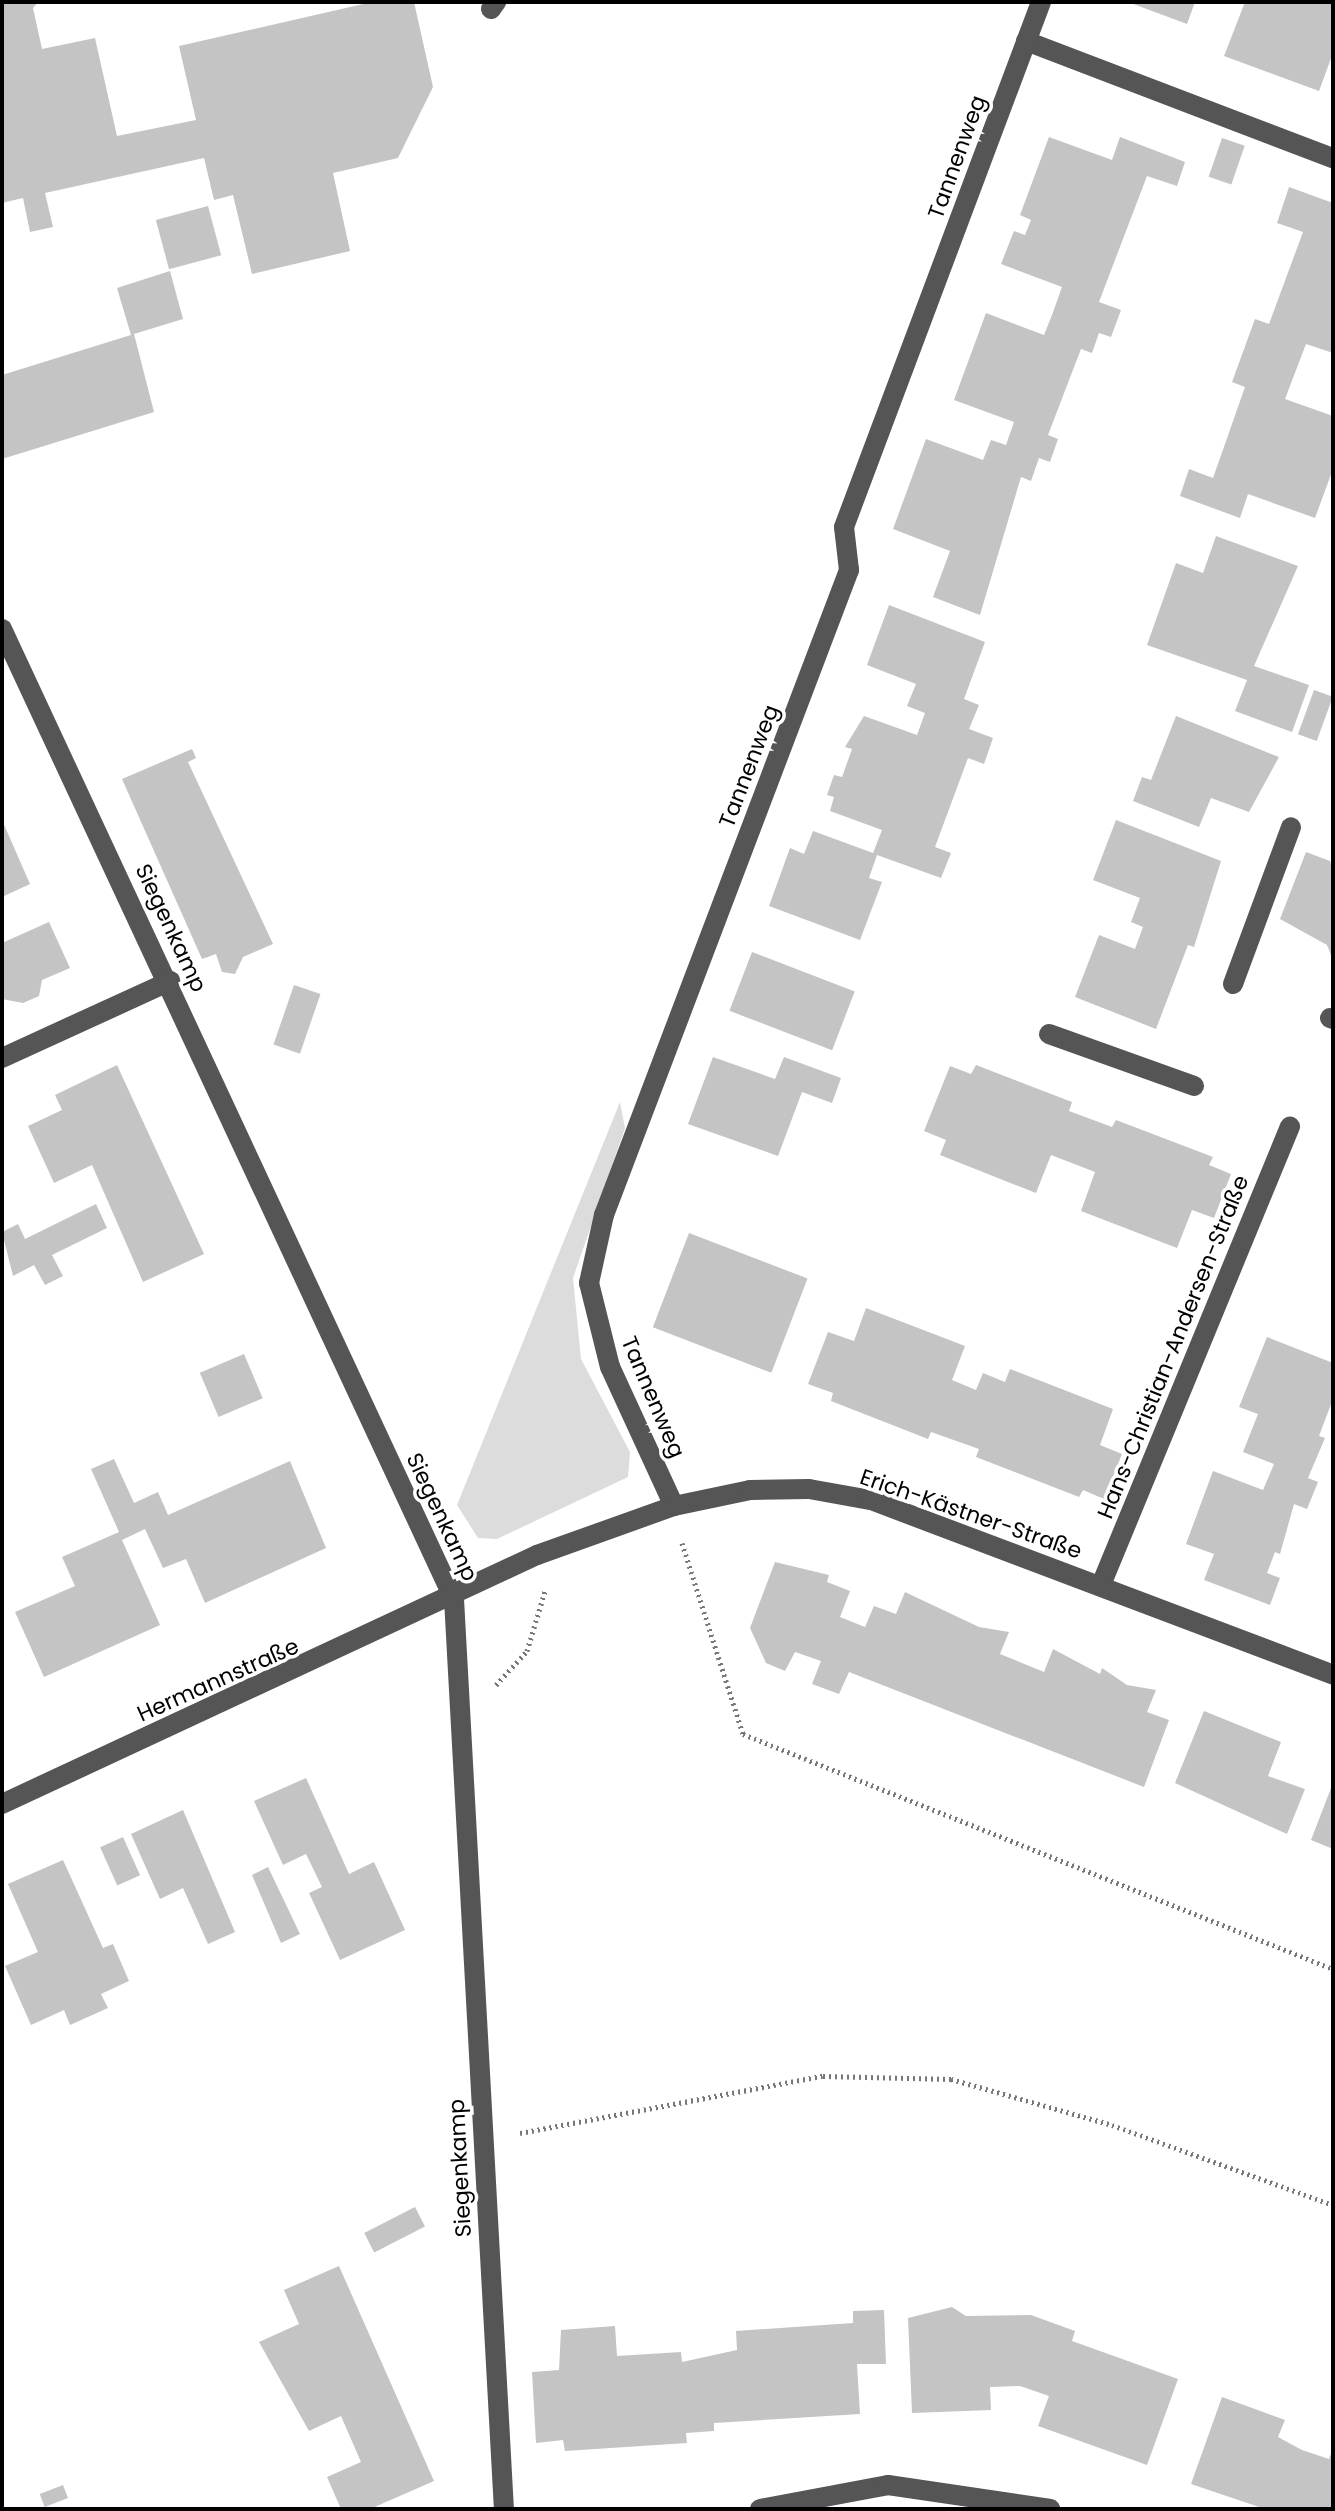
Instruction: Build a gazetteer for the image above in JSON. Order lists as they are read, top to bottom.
{
  "streets": {
    "street": [
      "Tannenweg",
      "Siegenkamp",
      "Hans-Christian-Andersen-Straße",
      "Erich-Kästner-Straße",
      "Hermannstraße"
    ]
  },
  "crossings": [
    ["Tannenweg", "Erich-Kästner-Straße"],
    ["Siegenkamp", "Erich-Kästner-Straße"],
    ["Siegenkamp", "Hermannstraße"],
    ["Hans-Christian-Andersen-Straße", "Erich-Kästner-Straße"],
    ["Erich-Kästner-Straße", "Hermannstraße"]
  ]
}
